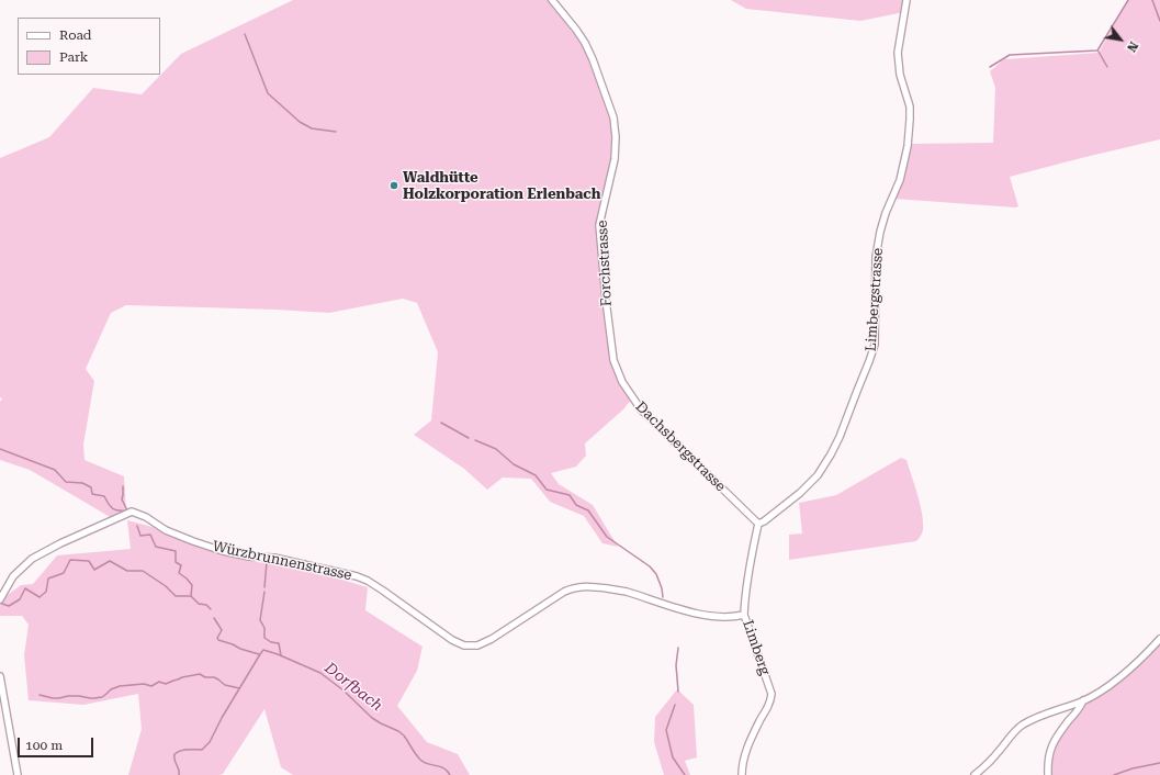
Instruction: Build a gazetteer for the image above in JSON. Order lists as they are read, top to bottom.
{
  "streets": {
    "street": [
      "Forchstrasse",
      "Limbergstrasse",
      "Dachsbergstrasse",
      "Würzbrunnenstrasse",
      "Limberg"
    ]
  },
  "crossings": [
    ["Forchstrasse", "Dachsbergstrasse"],
    ["Limbergstrasse", "Dachsbergstrasse"],
    ["Limbergstrasse", "Limberg"],
    ["Dachsbergstrasse", "Limberg"],
    ["Würzbrunnenstrasse", "Limberg"]
  ],
  "water": ["Dorfbach"],
  "places": ["Waldhütte Holzkorporation Erlenbach"],
  "legend": ["Road", "Park"],
  "scale_bar": "100 m",
  "north": "bottom right"
}
